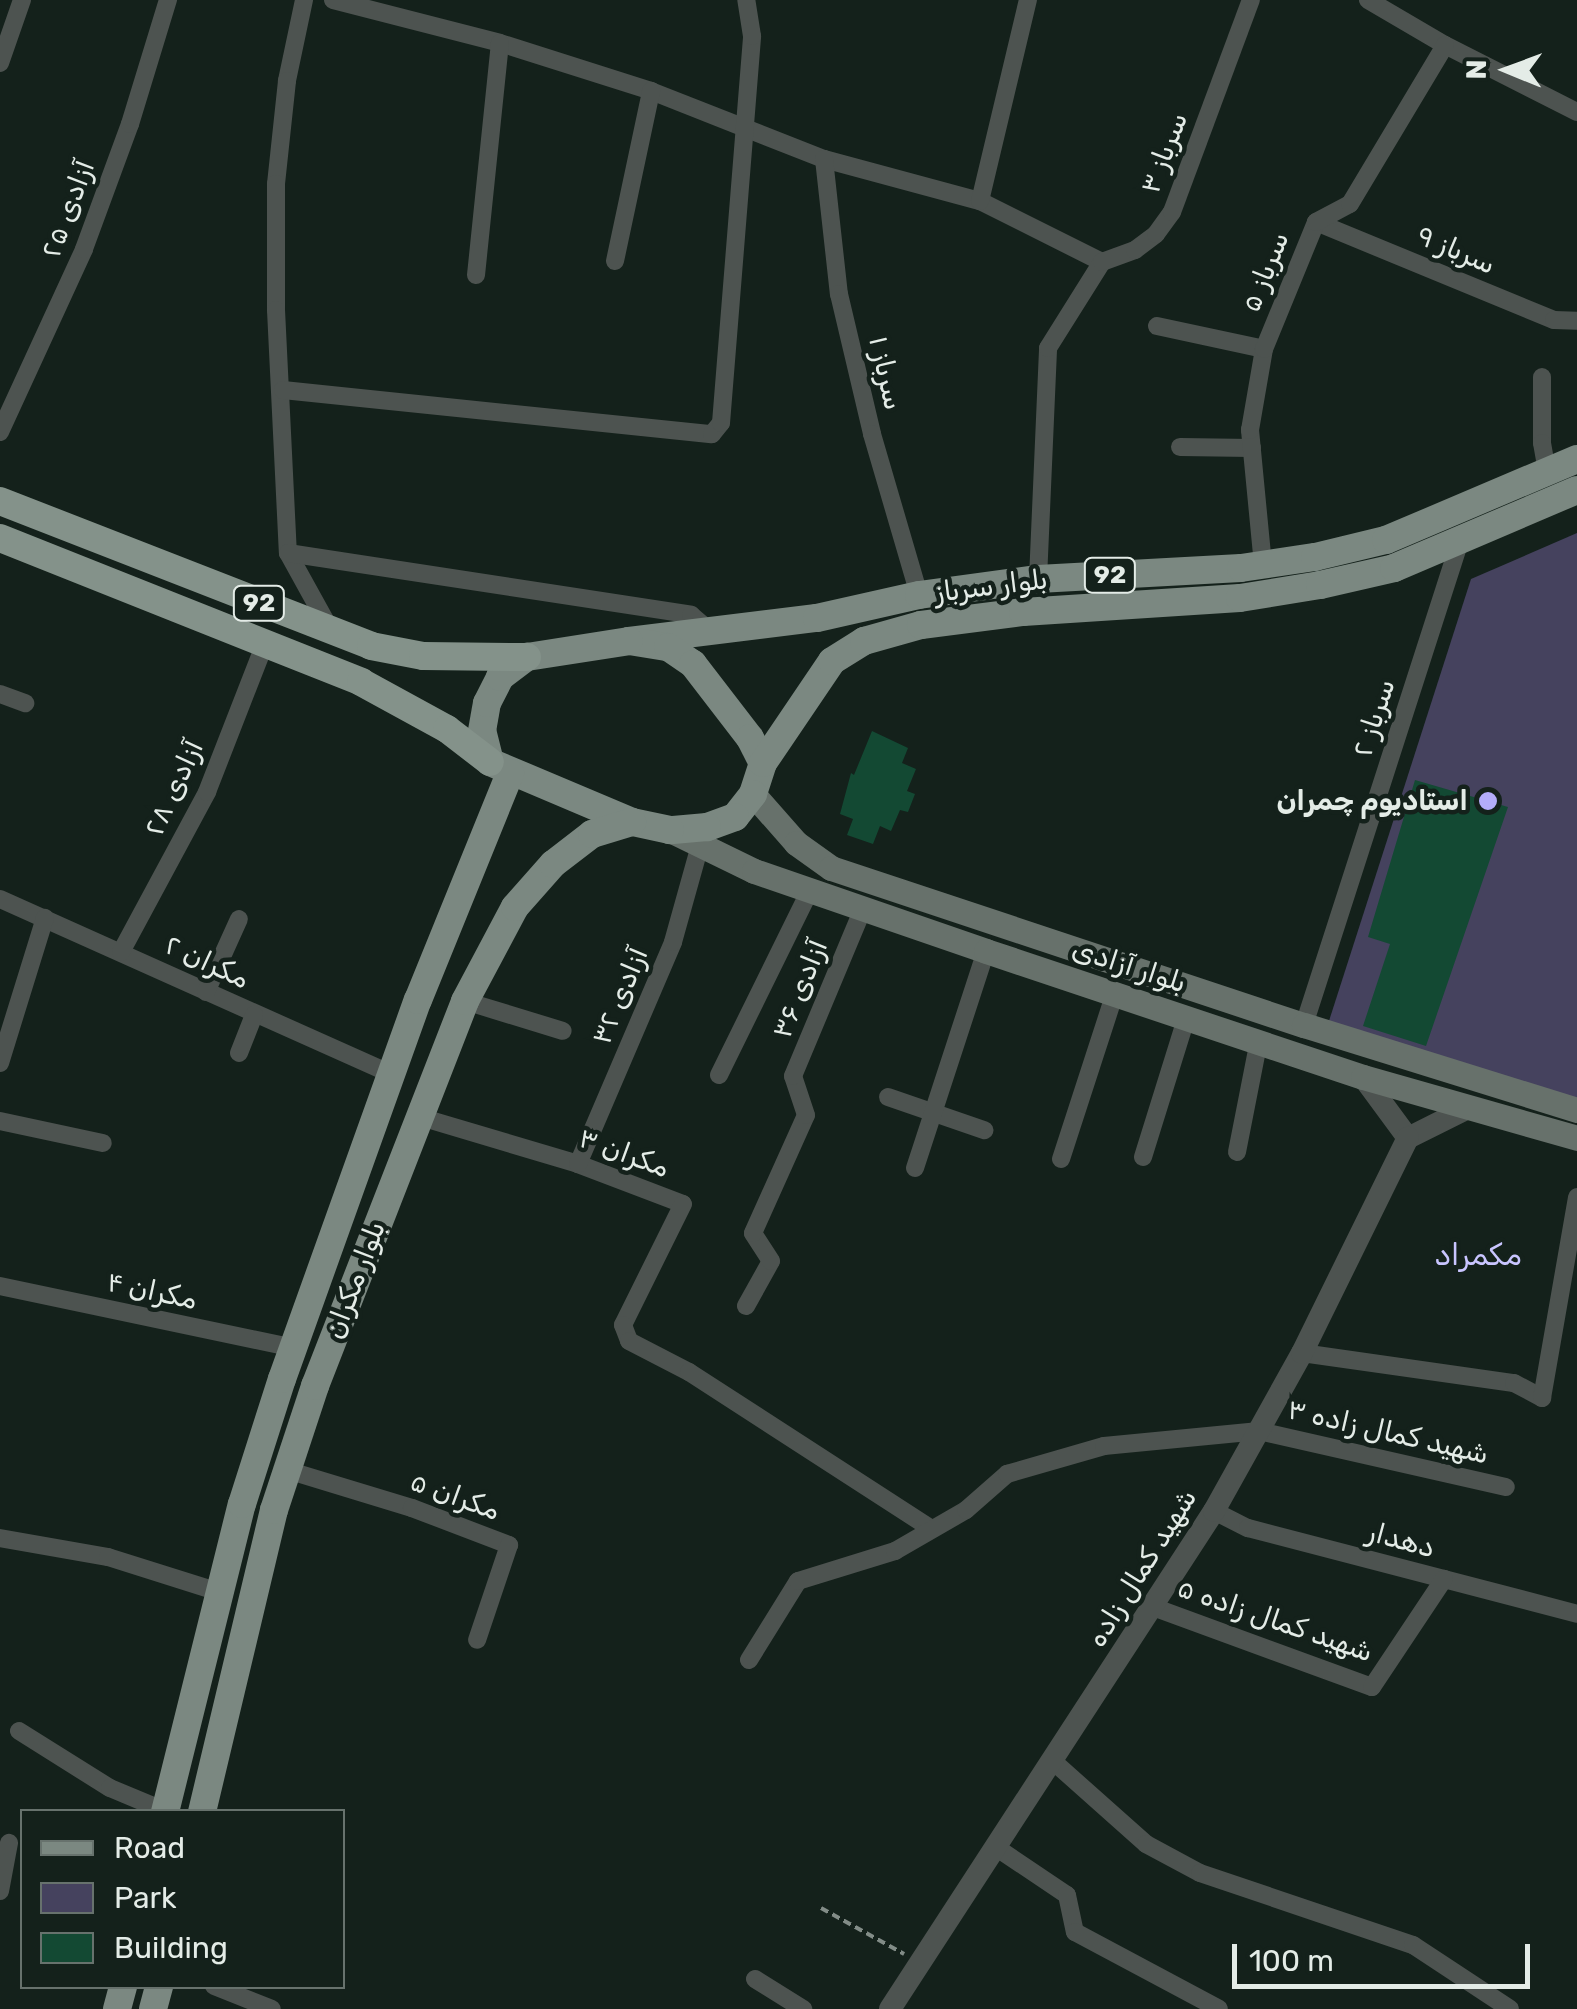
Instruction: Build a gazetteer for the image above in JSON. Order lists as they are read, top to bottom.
{
  "streets": {
    "highway": ["92"],
    "main road": ["بلوار سرباز", "بلوار آزادی", "بلوار مکران"],
    "street": [
      "سرباز ۳",
      "آزادی ۲۵",
      "سرباز ۹",
      "سرباز ۵",
      "سرباز ۱",
      "سرباز ۲",
      "آزادی ۲۸",
      "مکران ۲",
      "آزادی ۳۶",
      "آزادی ۳۲",
      "مکران ۳",
      "مکران ۴",
      "شهید کمال زاده ۳",
      "مکران ۵",
      "دهدار",
      "شهید کمال زاده",
      "شهید کمال زاده ۵"
    ]
  },
  "crossings": [
    ["سرباز ۹", "سرباز ۵"],
    ["سرباز ۵", "بلوار سرباز"],
    ["سرباز ۱", "بلوار سرباز"],
    ["92", "بلوار سرباز"],
    ["92", "آزادی ۲۸"],
    ["92", "بلوار آزادی"],
    ["92", "بلوار مکران"],
    ["بلوار سرباز", "سرباز ۲"],
    ["بلوار سرباز", "بلوار آزادی"],
    ["بلوار سرباز", "بلوار مکران"],
    ["سرباز ۲", "بلوار آزادی"],
    ["آزادی ۲۸", "مکران ۲"],
    ["مکران ۲", "بلوار مکران"],
    ["بلوار آزادی", "آزادی ۳۶"],
    ["بلوار آزادی", "آزادی ۳۲"],
    ["بلوار آزادی", "بلوار مکران"],
    ["آزادی ۳۲", "مکران ۳"],
    ["مکران ۳", "بلوار مکران"],
    ["مکران ۳", "شهید کمال زاده ۳"],
    ["بلوار مکران", "مکران ۴"],
    ["بلوار مکران", "مکران ۵"],
    ["شهید کمال زاده ۳", "شهید کمال زاده"],
    ["دهدار", "شهید کمال زاده"],
    ["دهدار", "شهید کمال زاده ۵"],
    ["شهید کمال زاده", "شهید کمال زاده ۵"]
  ],
  "districts": ["مکمراد"],
  "places": ["استادیوم چمران"],
  "legend": ["Road", "Park", "Building"],
  "scale_bar": "100 m",
  "north": "left"
}
